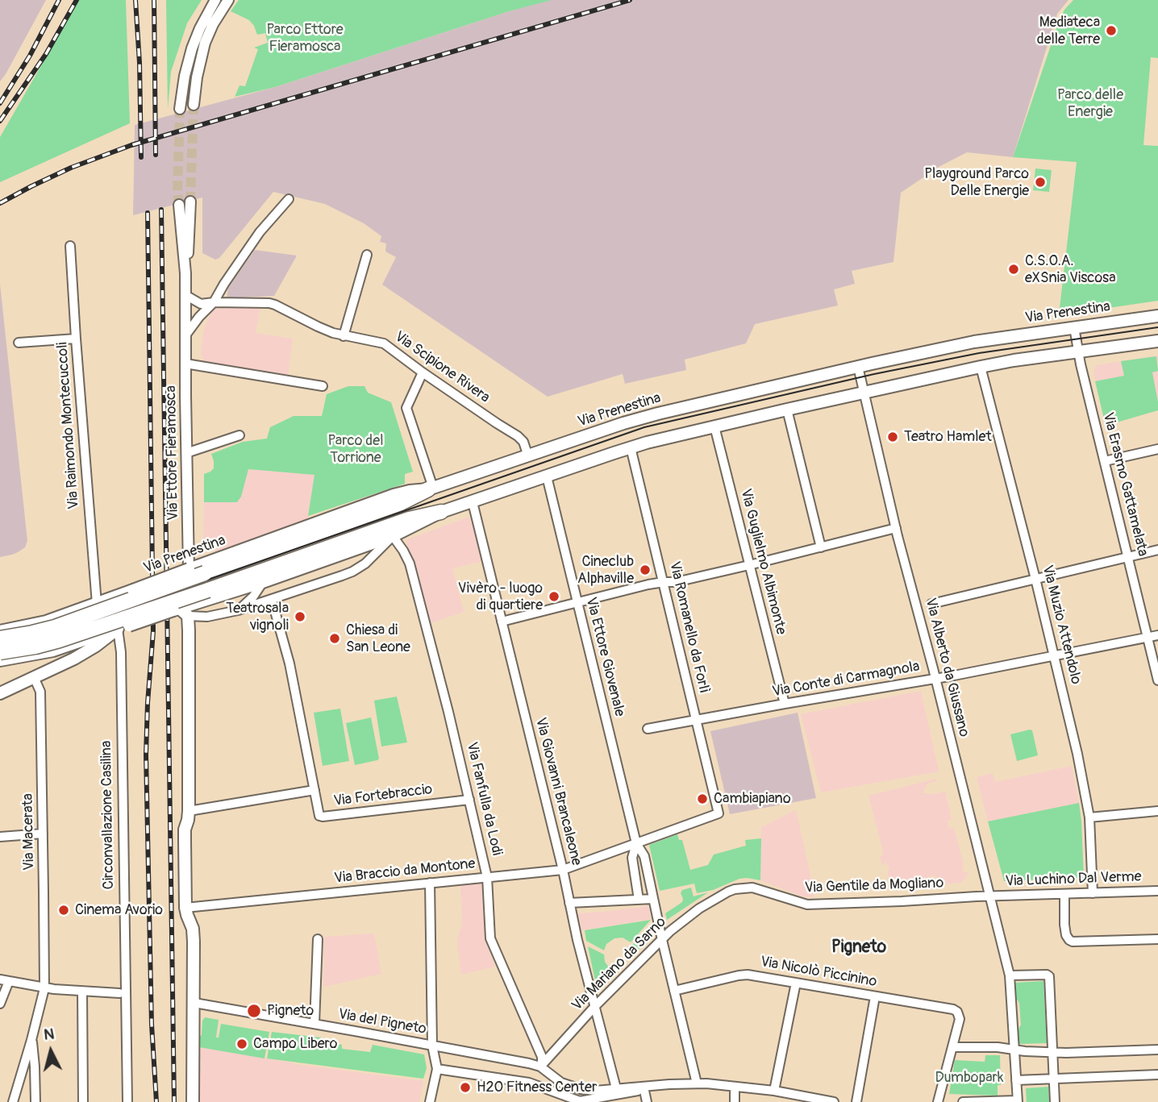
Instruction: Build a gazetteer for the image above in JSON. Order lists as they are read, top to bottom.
{
  "streets": {
    "main road": ["Via Prenestina"],
    "street": [
      "Via Scipione Rivera",
      "Via Raimondo Montecuccoli",
      "Via Ettore Fieramosca",
      "Via Erasmo Gattamelata",
      "Via Guglielmo Albimonte",
      "Via Muzio Attendolo",
      "Via Romanello da Forlì",
      "Via Ettore Giovenale",
      "Via Alberto da Giussano",
      "Via Conte di Carmagnola",
      "Via Giovanni Brancaleone",
      "Via Fortebraccio",
      "Via Fanfulla da Lodi",
      "Circonvallazione Casilina",
      "Via Macerata",
      "Via Braccio da Montone",
      "Via Luchino Dal Verme",
      "Via Gentile da Mogliano",
      "Via Mariano da Sarno",
      "Via Nicolò Piccinino",
      "Via del Pigneto"
    ]
  },
  "crossings": [
    ["Via Prenestina", "Via Scipione Rivera"],
    ["Via Prenestina", "Via Raimondo Montecuccoli"],
    ["Via Prenestina", "Via Ettore Fieramosca"],
    ["Via Prenestina", "Via Erasmo Gattamelata"],
    ["Via Prenestina", "Via Alberto da Giussano"],
    ["Via Erasmo Gattamelata", "Via Conte di Carmagnola"],
    ["Via Guglielmo Albimonte", "Via Conte di Carmagnola"],
    ["Via Muzio Attendolo", "Via Conte di Carmagnola"],
    ["Via Muzio Attendolo", "Via Luchino Dal Verme"],
    ["Via Romanello da Forlì", "Via Conte di Carmagnola"],
    ["Via Romanello da Forlì", "Via Braccio da Montone"],
    ["Via Ettore Giovenale", "Via Braccio da Montone"],
    ["Via Ettore Giovenale", "Via Mariano da Sarno"],
    ["Via Ettore Giovenale", "Via Nicolò Piccinino"],
    ["Via Ettore Giovenale", "Via del Pigneto"],
    ["Via Alberto da Giussano", "Via Conte di Carmagnola"],
    ["Via Alberto da Giussano", "Via Luchino Dal Verme"],
    ["Via Alberto da Giussano", "Via Gentile da Mogliano"],
    ["Via Giovanni Brancaleone", "Via Braccio da Montone"],
    ["Via Giovanni Brancaleone", "Via Mariano da Sarno"],
    ["Via Giovanni Brancaleone", "Via del Pigneto"],
    ["Via Fortebraccio", "Via Fanfulla da Lodi"],
    ["Via Fanfulla da Lodi", "Via Braccio da Montone"],
    ["Via Fanfulla da Lodi", "Via Mariano da Sarno"],
    ["Via Fanfulla da Lodi", "Via del Pigneto"],
    ["Via Luchino Dal Verme", "Via Gentile da Mogliano"],
    ["Via Gentile da Mogliano", "Via Mariano da Sarno"],
    ["Via Mariano da Sarno", "Via del Pigneto"]
  ],
  "districts": ["Pigneto"],
  "parks": [
    "Parco Ettore Fieramosca",
    "Parco delle Energie",
    "Parco del Torrione",
    "Dumbopark"
  ],
  "places": [
    "Mediateca delle Terre",
    "Playground Parco Delle Energie",
    "C.S.O.A. eXSnia Viscosa",
    "Teatro Hamlet",
    "Cineclub Alphaville",
    "Vivèro - luogo di quartiere",
    "Teatrosala vignoli",
    "Chiesa di San Leone",
    "Cambiapiano",
    "Cinema Avorio",
    "Pigneto",
    "Campo Libero",
    "H2O Fitness Center"
  ],
  "north": "top"
}
